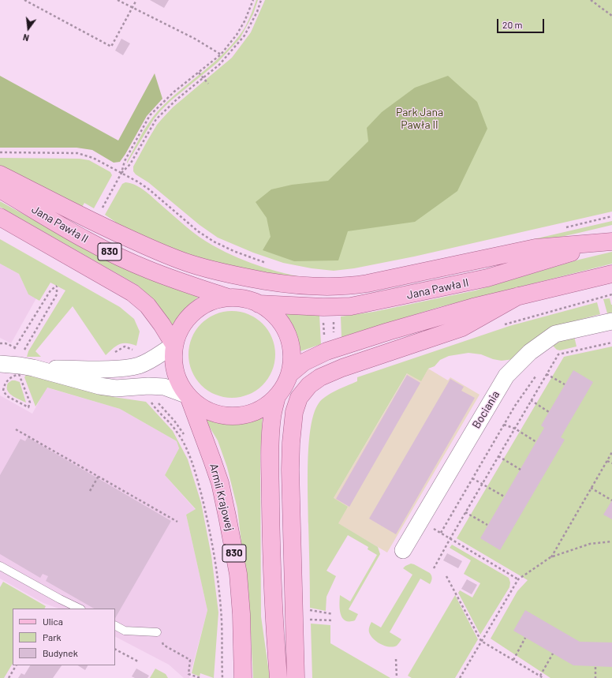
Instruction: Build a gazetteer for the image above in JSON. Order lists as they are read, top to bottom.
{
  "streets": {
    "main road": ["Jana Pawła II", "830", "Armii Krajowej"],
    "street": ["Bociania"]
  },
  "crossings": [
    ["Jana Pawła II", "830"],
    ["830", "Armii Krajowej"]
  ],
  "parks": ["Park Jana Pawła II"],
  "legend": ["Ulica", "Park", "Budynek"],
  "scale_bar": "20 m",
  "north": "bottom"
}
